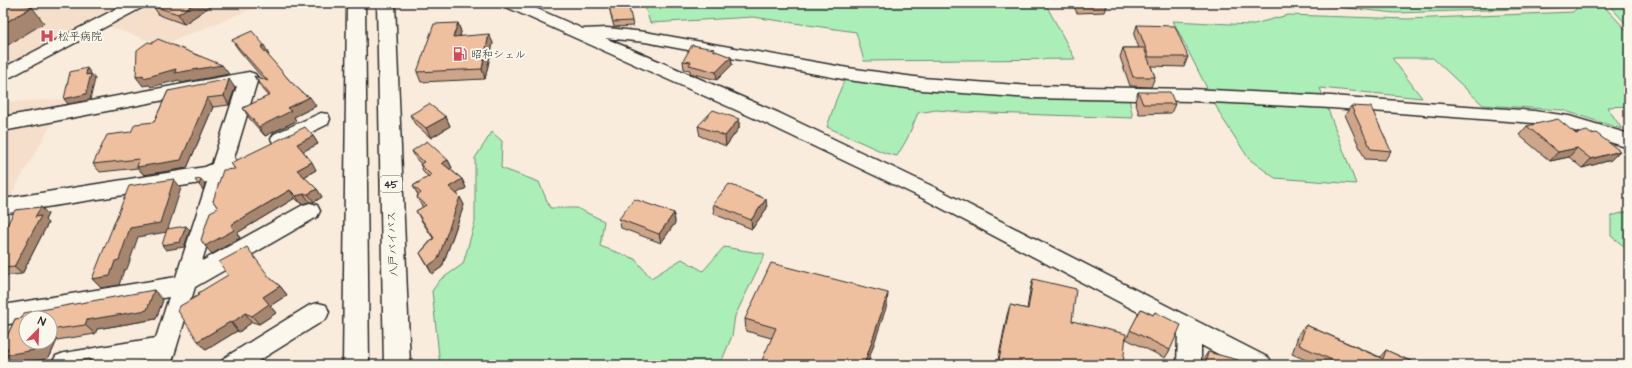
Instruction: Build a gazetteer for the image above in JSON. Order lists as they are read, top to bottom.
{
  "streets": {
    "highway": ["45", "八戸バイパス"]
  },
  "places": {
    "hospital": ["松平病院"],
    "fuel station": ["昭和シェル"]
  },
  "north": "top right"
}
